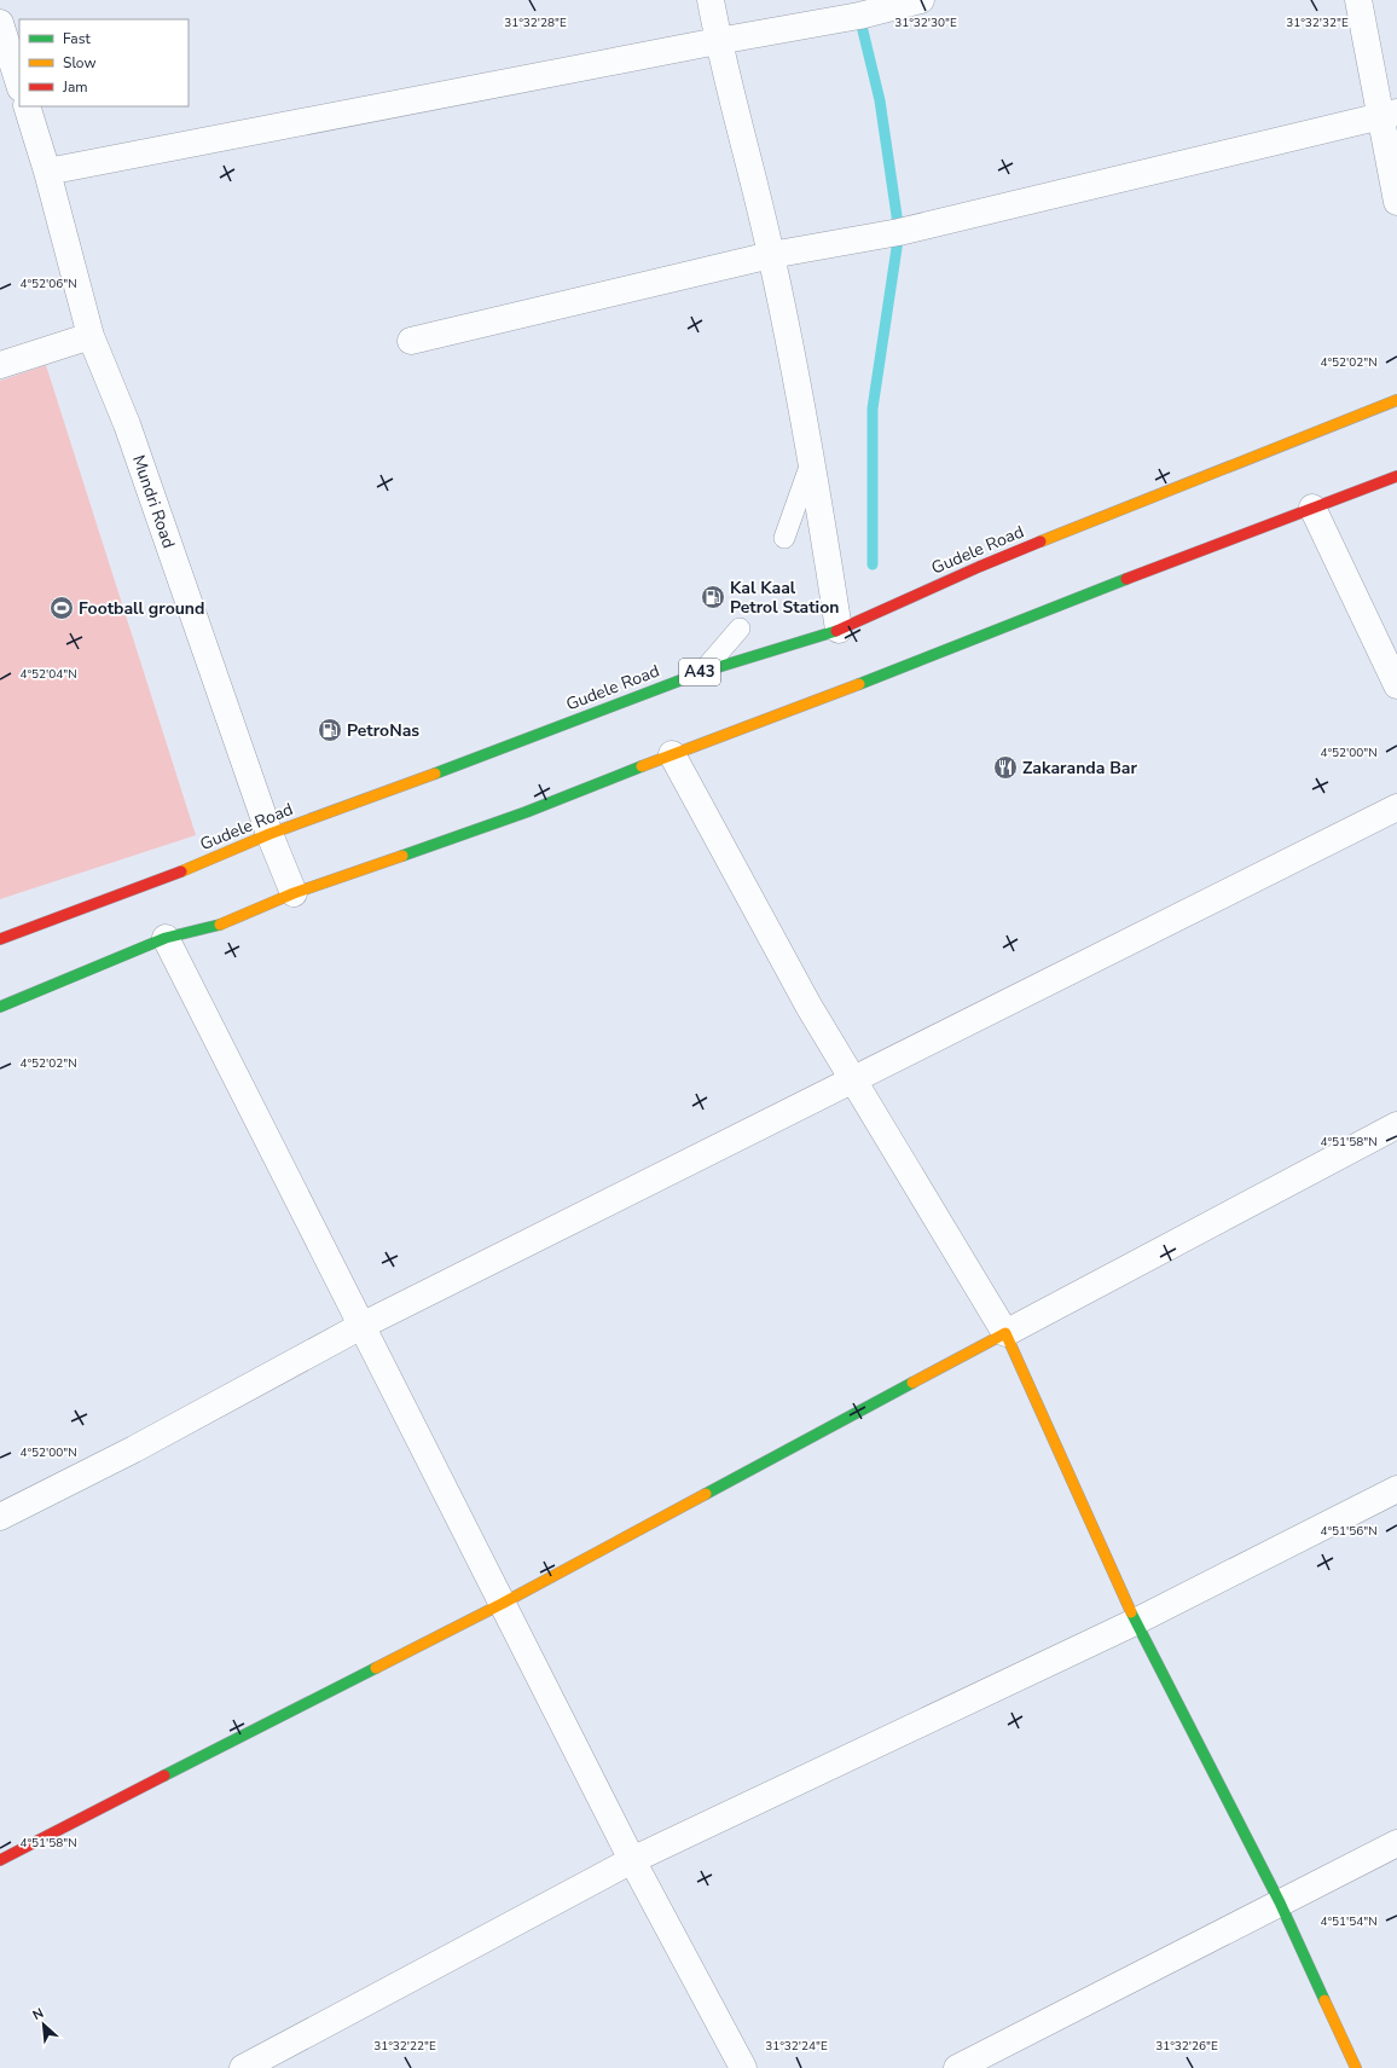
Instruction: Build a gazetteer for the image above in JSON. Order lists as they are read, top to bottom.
{
  "streets": {
    "main road": ["Gudele Road", "A43"],
    "street": ["Mundri Road"]
  },
  "crossings": [
    ["Mundri Road", "Gudele Road"]
  ],
  "places": {
    "fuel station": ["Kal Kaal Petrol Station", "PetroNas"],
    "sports": ["Football ground"],
    "restaurant": ["Zakaranda Bar"]
  },
  "legend": ["Fast", "Slow", "Jam"],
  "north": "top left",
  "coordinates": [
    "31°32'28\"E",
    "31°32'30\"E",
    "31°32'32\"E",
    "4°52'06\"N",
    "4°52'02\"N",
    "4°52'04\"N",
    "4°52'00\"N",
    "4°51'58\"N",
    "4°51'56\"N",
    "4°51'54\"N",
    "31°32'22\"E",
    "31°32'24\"E",
    "31°32'26\"E"
  ]
}
